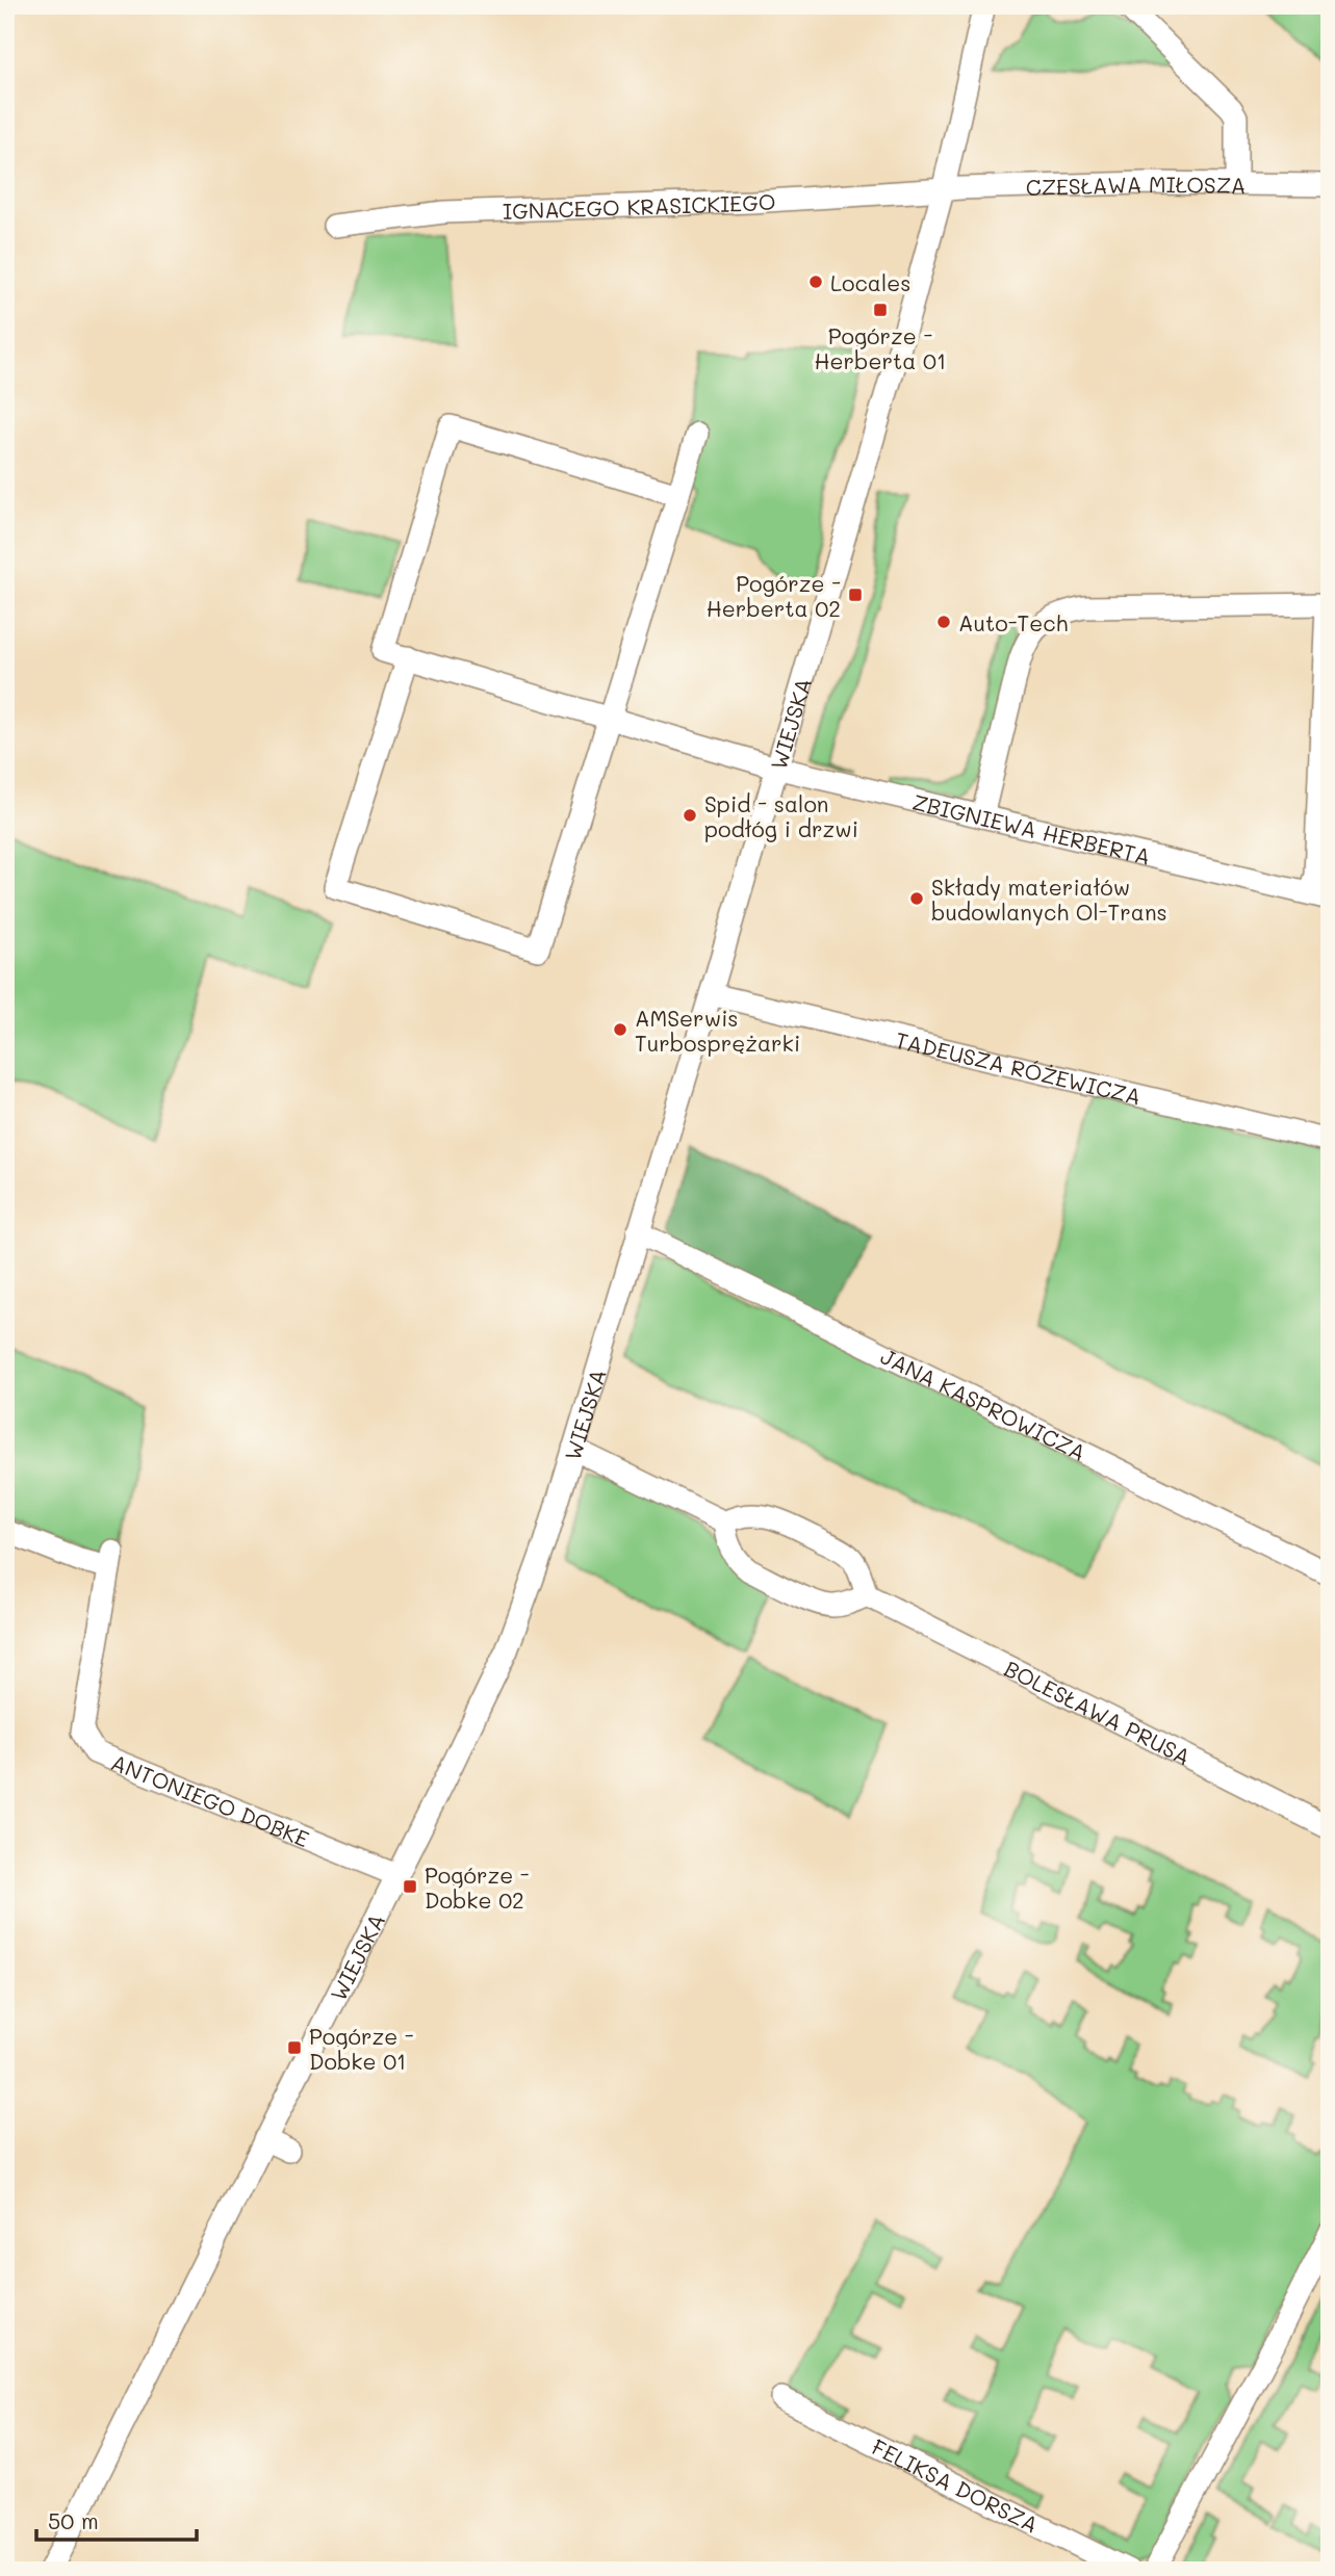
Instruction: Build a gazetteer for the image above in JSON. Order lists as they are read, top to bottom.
{
  "streets": {
    "street": [
      "CZESŁAWA MIŁOSZA",
      "IGNACEGO KRASICKIEGO",
      "WIEJSKA",
      "ZBIGNIEWA HERBERTA",
      "TADEUSZA RÓŻEWICZA",
      "JANA KASPROWICZA",
      "BOLESŁAWA PRUSA",
      "ANTONIEGO DOBKE",
      "FELIKSA DORSZA"
    ]
  },
  "crossings": [
    ["CZESŁAWA MIŁOSZA", "IGNACEGO KRASICKIEGO"],
    ["CZESŁAWA MIŁOSZA", "WIEJSKA"],
    ["IGNACEGO KRASICKIEGO", "WIEJSKA"],
    ["WIEJSKA", "ZBIGNIEWA HERBERTA"],
    ["WIEJSKA", "TADEUSZA RÓŻEWICZA"],
    ["WIEJSKA", "JANA KASPROWICZA"],
    ["WIEJSKA", "ANTONIEGO DOBKE"]
  ],
  "places": {
    "other": [
      "Locales",
      "Auto-Tech",
      "Spid - salon podłóg i drzwi",
      "Składy materiałów budowlanych Ol-Trans",
      "AMSerwis Turbosprężarki"
    ],
    "transit": [
      "Pogórze - Herberta 01",
      "Pogórze - Herberta 02",
      "Pogórze - Dobke 02",
      "Pogórze - Dobke 01"
    ]
  },
  "scale_bar": "50 m"
}
